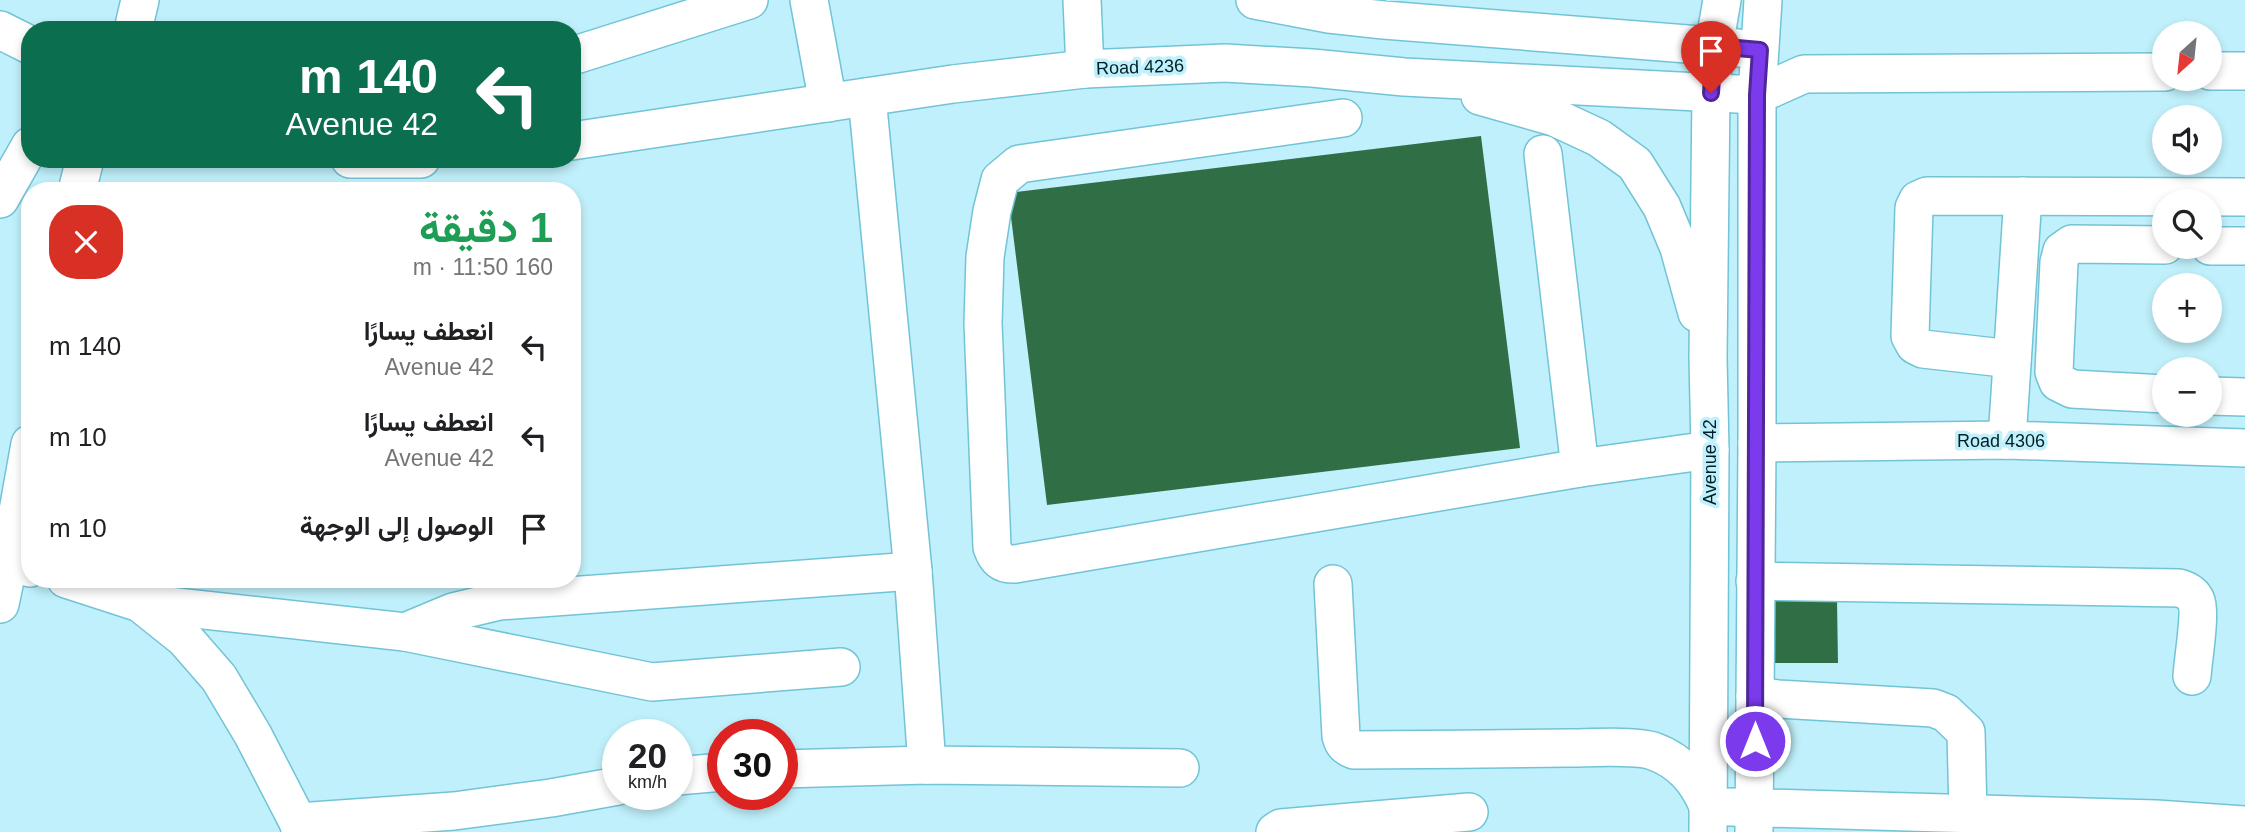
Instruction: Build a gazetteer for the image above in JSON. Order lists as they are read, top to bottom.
{
  "streets": {
    "street": ["Road 4236", "Road 4306", "Avenue 42"]
  },
  "crossings": [
    ["Road 4236", "Avenue 42"]
  ],
  "north": "bottom left",
  "page": {
    "map_buttons": ["+", "−"],
    "turn": ["140 m", "Avenue 42"],
    "heading": ["1 دقيقة", "160 m · 11:50"],
    "list": [
      {
        "name": "انعطف يسارًا",
        "note": "Avenue 42",
        "value": "140 m"
      },
      {
        "name": "انعطف يسارًا",
        "note": "Avenue 42",
        "value": "10 m"
      },
      {
        "name": "الوصول إلى الوجهة",
        "value": "10 m"
      }
    ],
    "speed": "20 km/h",
    "limit": "30"
  }
}
